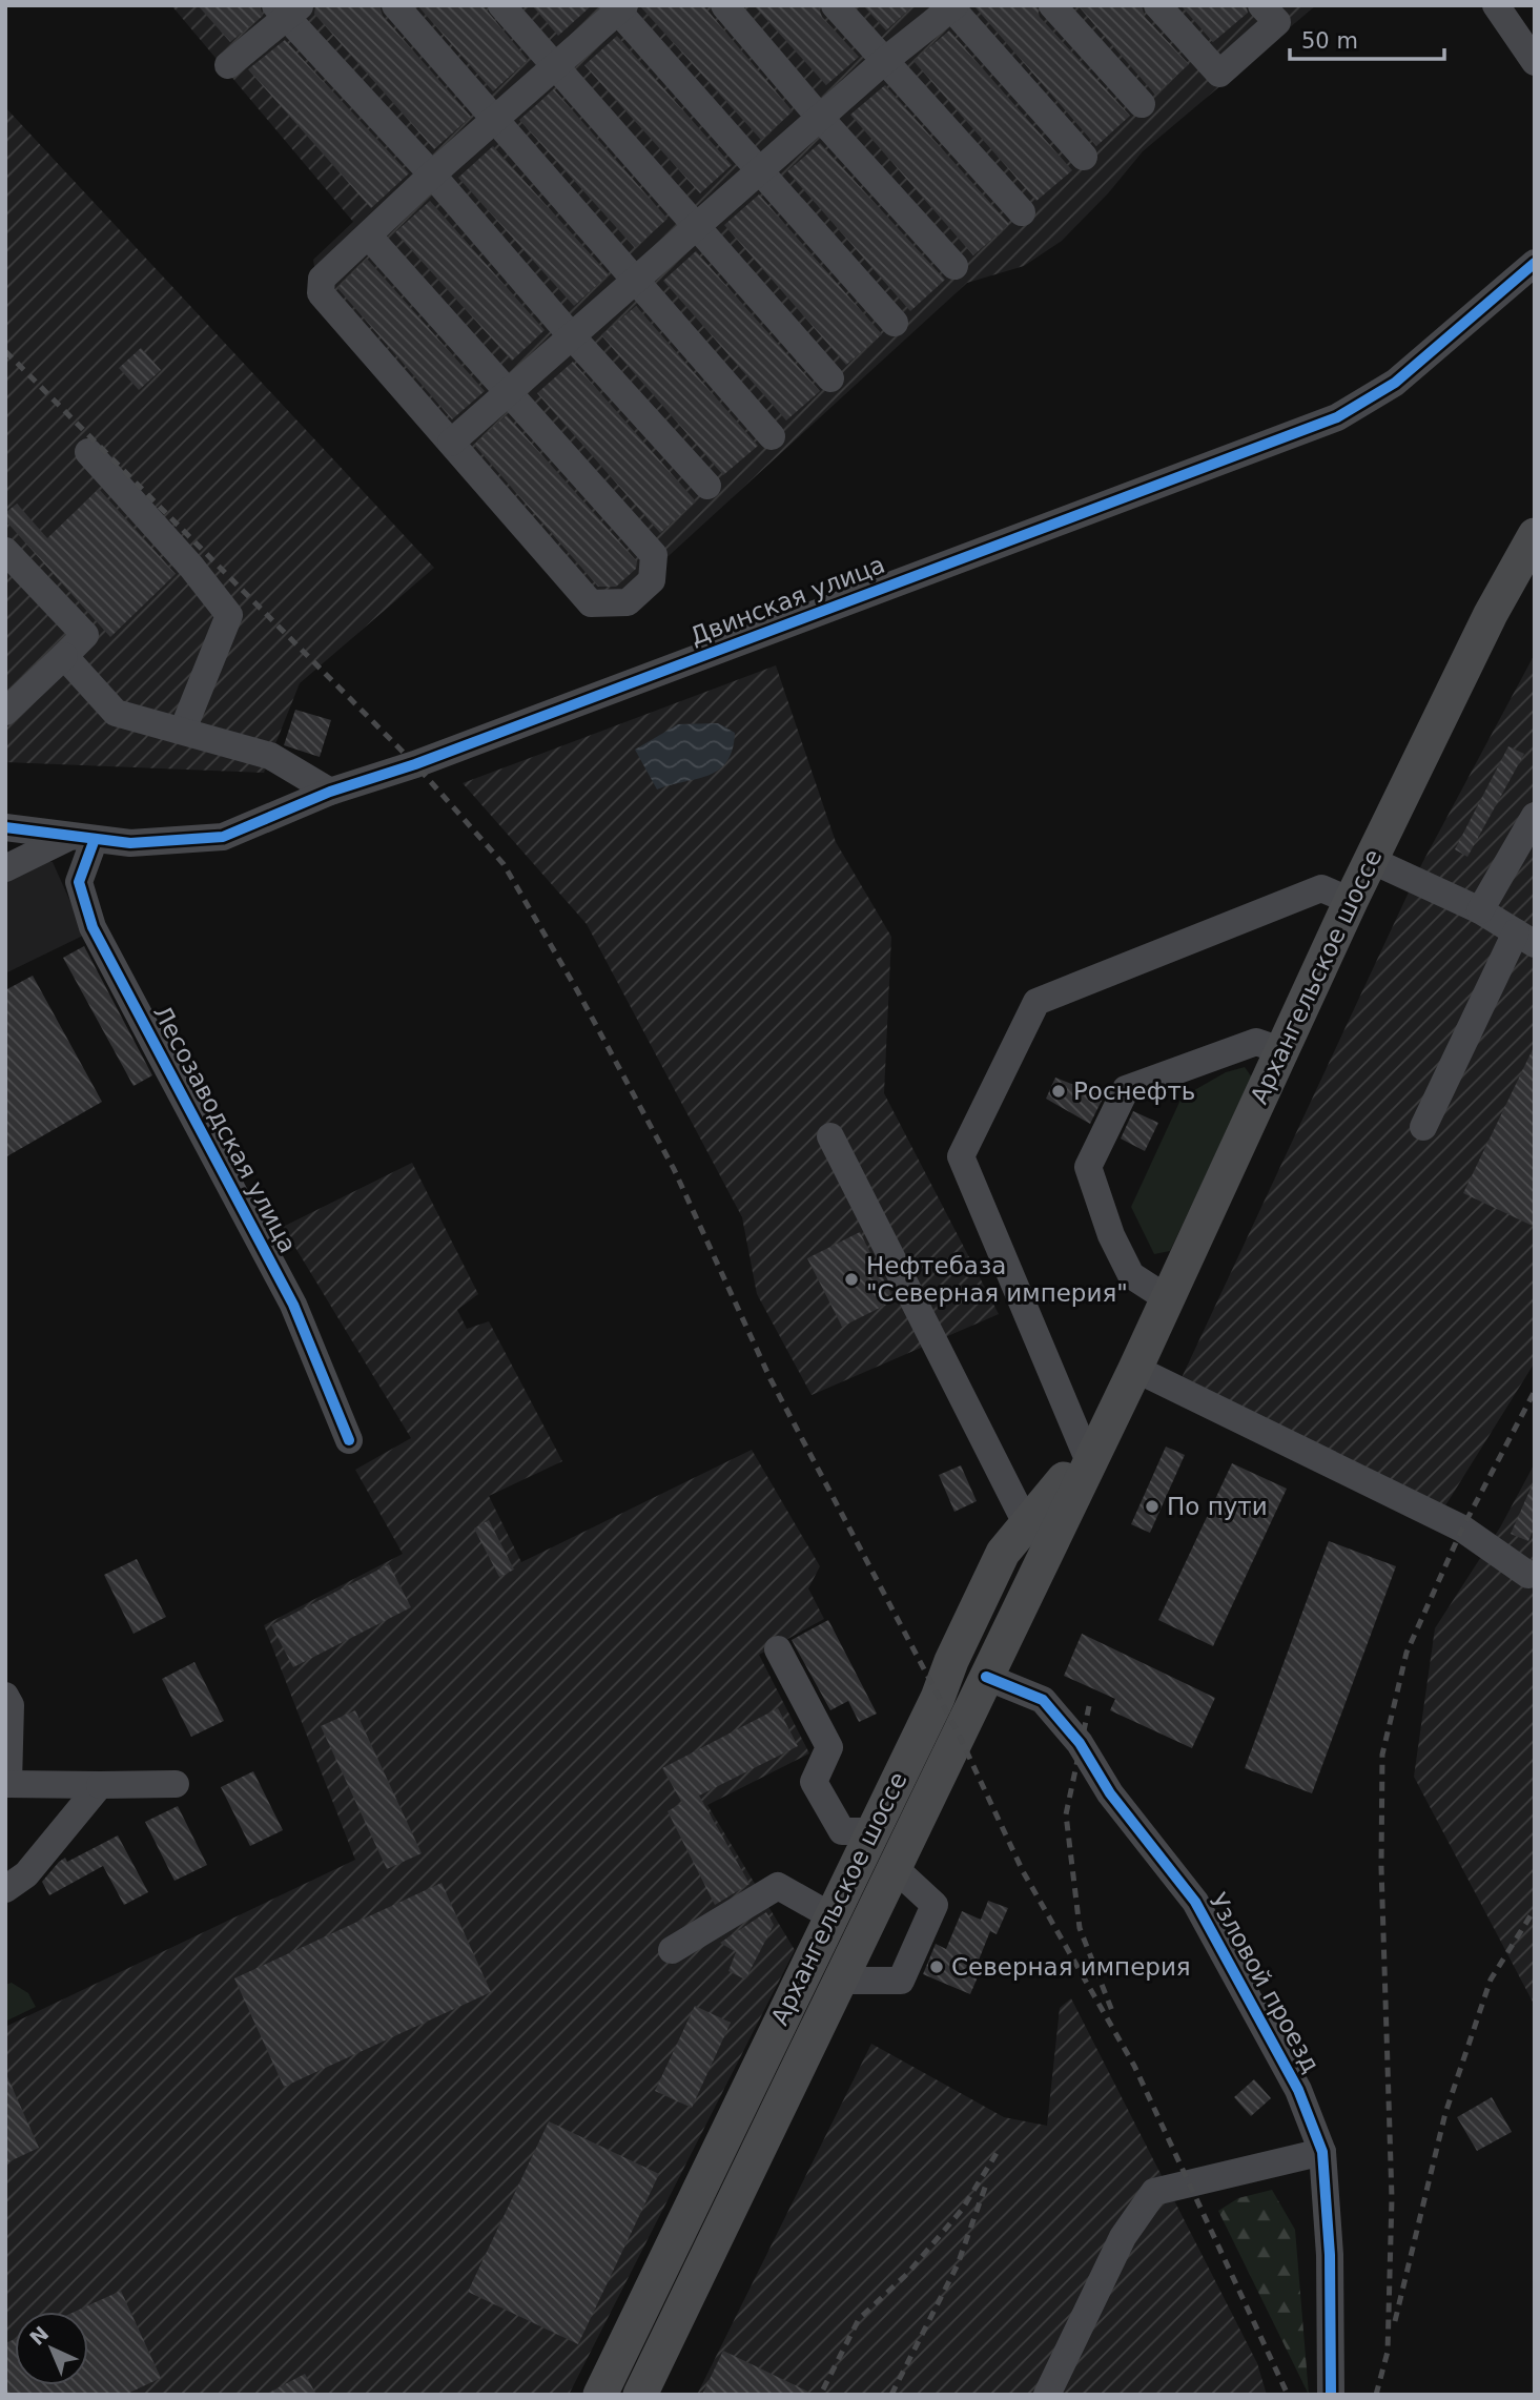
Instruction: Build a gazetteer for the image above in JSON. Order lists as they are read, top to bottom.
{
  "streets": {
    "main road": ["Архангельское шоссе"],
    "street": ["Двинская улица", "Лесозаводская улица", "Узловой проезд"]
  },
  "crossings": [
    ["Двинская улица", "Лесозаводская улица"],
    ["Архангельское шоссе", "Узловой проезд"]
  ],
  "places": [
    "Роснефть",
    "Нефтебаза \"Северная империя\"",
    "По пути",
    "Северная империя"
  ],
  "scale_bar": "50 m",
  "north": "top left"
}
